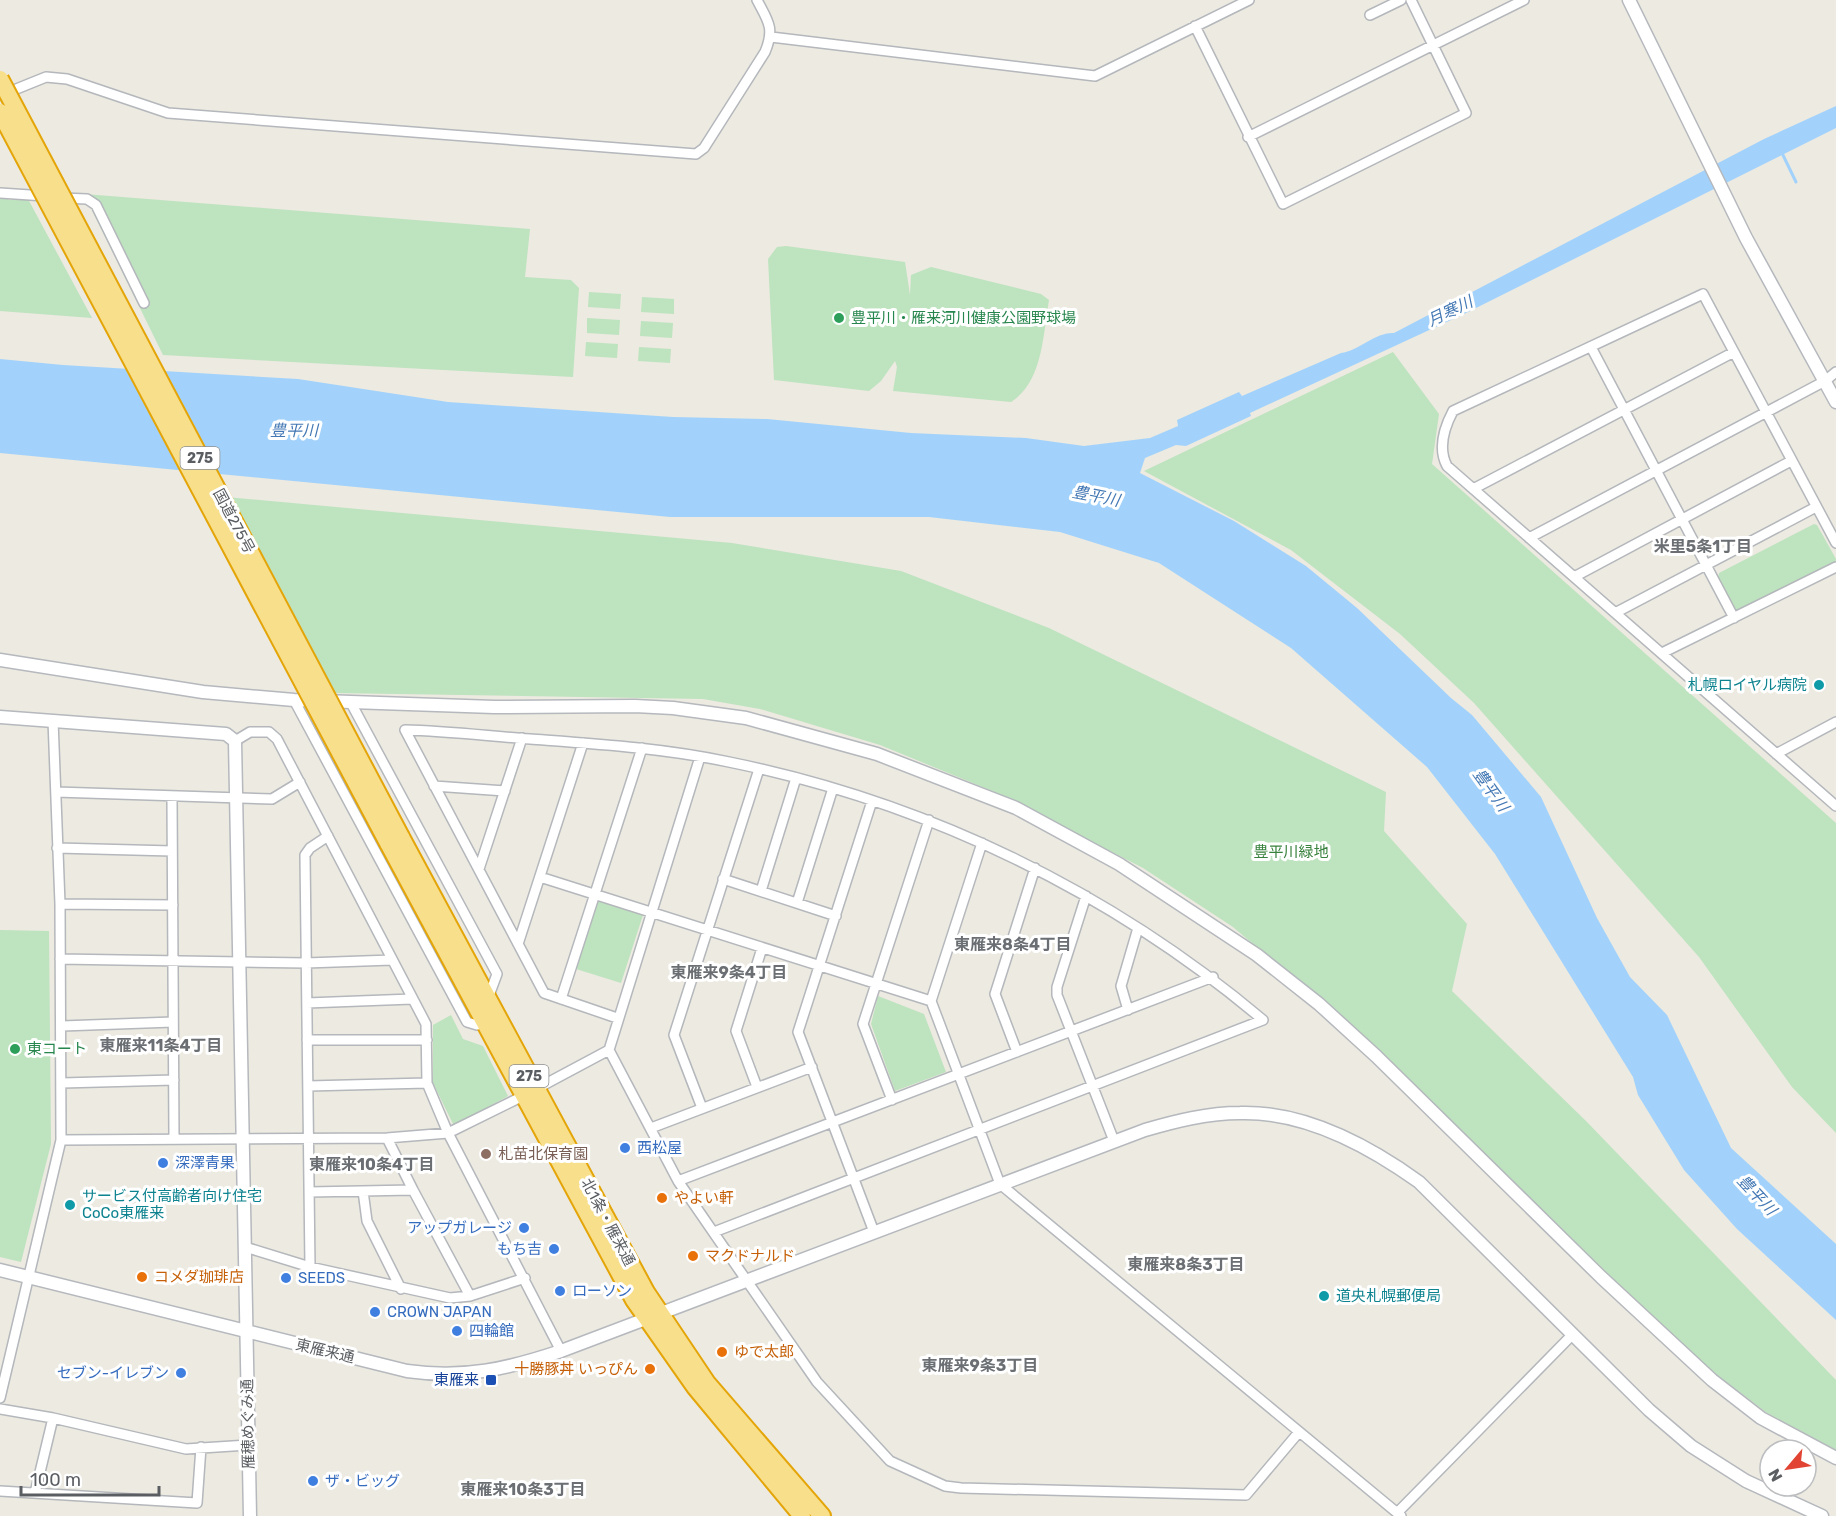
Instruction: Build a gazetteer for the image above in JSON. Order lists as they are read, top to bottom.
{
  "streets": {
    "highway": ["275", "国道275号", "北1条・雁来通"],
    "street": ["東雁来通", "雁穂めぐみ通"]
  },
  "crossings": [
    ["国道275号", "北1条・雁来通"],
    ["北1条・雁来通", "東雁来通"],
    ["東雁来通", "雁穂めぐみ通"]
  ],
  "districts": [
    "米里5条1丁目",
    "東雁来8条4丁目",
    "東雁来9条4丁目",
    "東雁来11条4丁目",
    "東雁来10条4丁目",
    "東雁来8条3丁目",
    "東雁来9条3丁目",
    "東雁来10条3丁目"
  ],
  "water": ["月寒川", "豊平川"],
  "parks": ["豊平川緑地"],
  "places": {
    "other": [
      "豊平川・雁来河川健康公園野球場",
      "札幌ロイヤル病院",
      "東コート",
      "西松屋",
      "札苗北保育園",
      "深澤青果",
      "やよい軒",
      "サービス付高齢者向け住宅 CoCo東雁来",
      "アップガレージ",
      "もち吉",
      "マクドナルド",
      "コメダ珈琲店",
      "SEEDS",
      "ローソン",
      "道央札幌郵便局",
      "CROWN JAPAN",
      "四輪館",
      "ゆで太郎",
      "十勝豚丼 いっぴん",
      "セブン-イレブン",
      "ザ・ビッグ"
    ],
    "transit": ["東雁来"]
  },
  "scale_bar": "100 m",
  "north": "bottom left"
}
